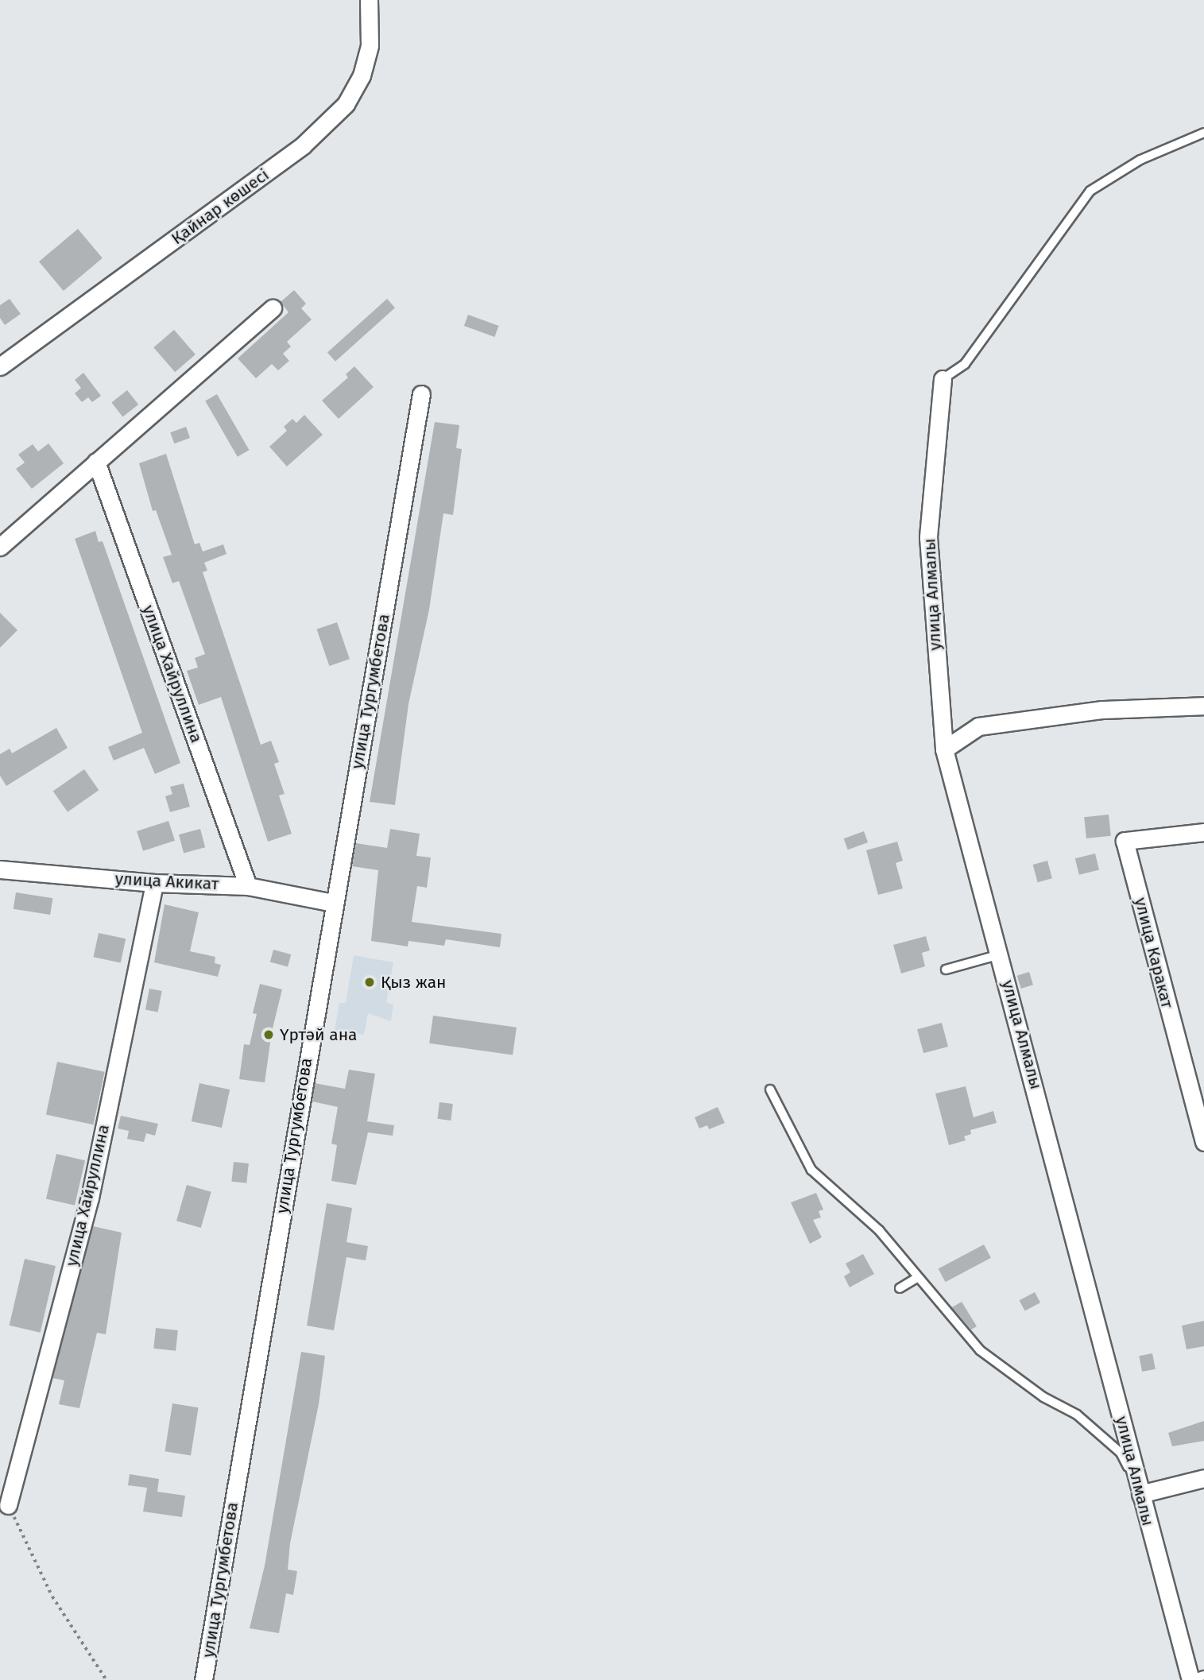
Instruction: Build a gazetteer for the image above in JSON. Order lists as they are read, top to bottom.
{
  "streets": {
    "street": [
      "Қайнар көшесі",
      "улица Алмалы",
      "улица Хайруллина",
      "улица Тургумбетова",
      "улица Акикат",
      "улица Каракат"
    ]
  },
  "crossings": [
    ["улица Хайруллина", "улица Акикат"],
    ["улица Тургумбетова", "улица Акикат"]
  ],
  "places": ["Қыз жан", "Үртәй ана"]
}
